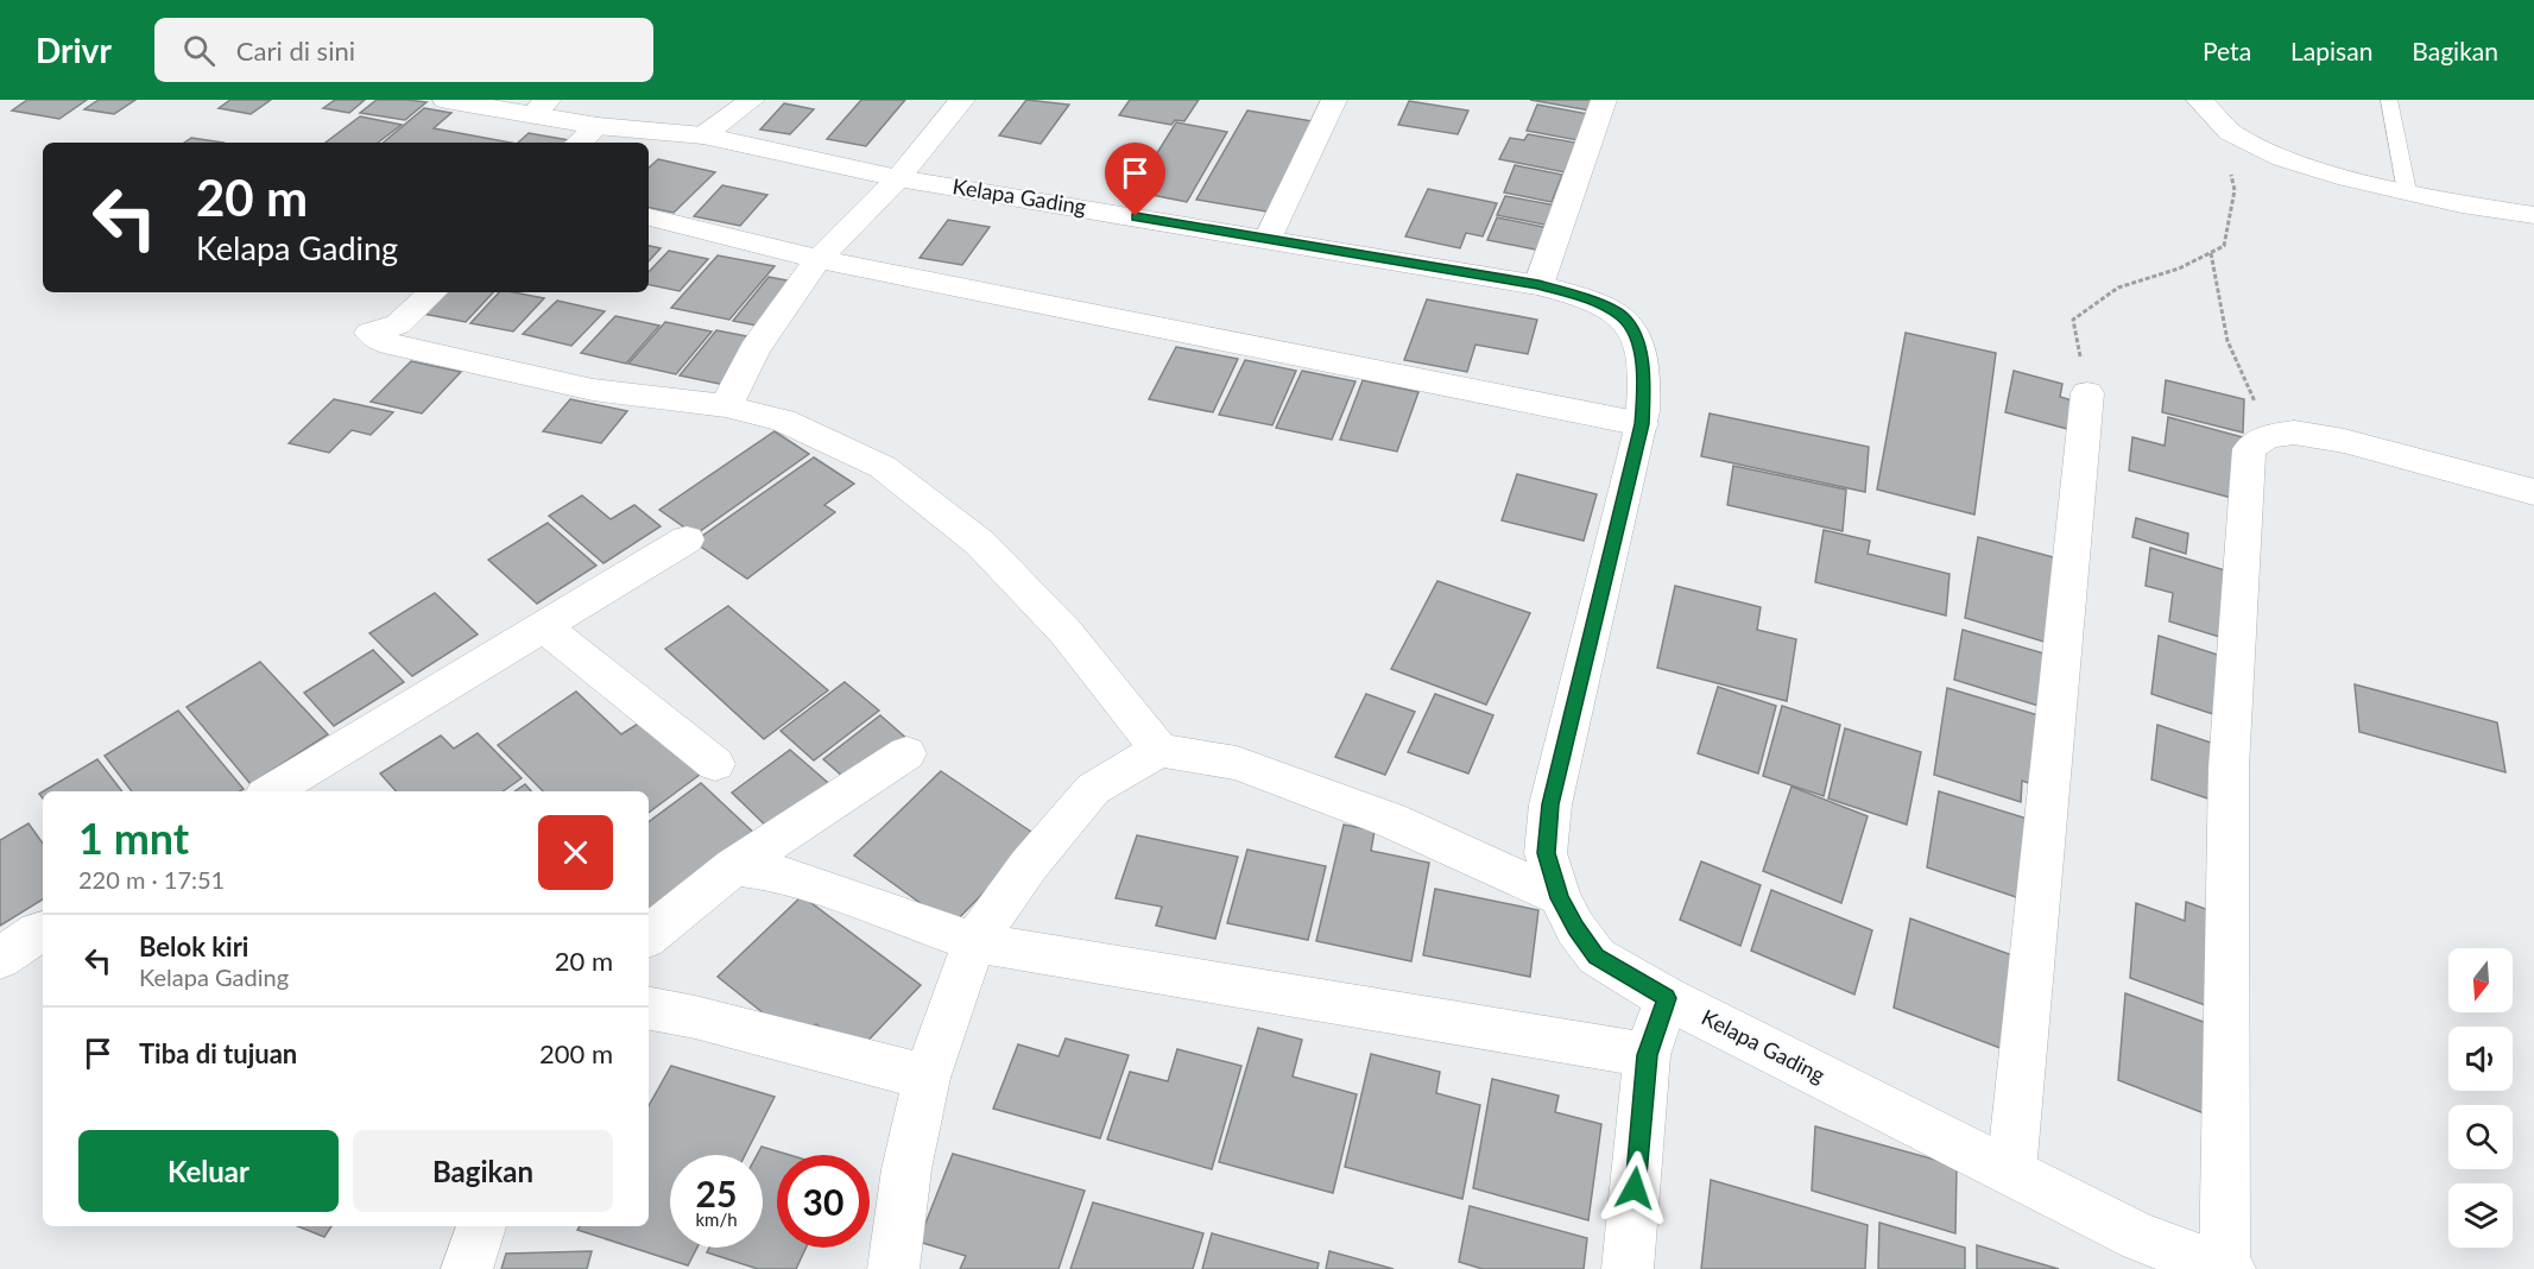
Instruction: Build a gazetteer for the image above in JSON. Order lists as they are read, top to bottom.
{
  "streets": {
    "street": ["Kelapa Gading"]
  },
  "north": "bottom",
  "page": {
    "header": "Drivr",
    "search": "Cari di sini",
    "nav": ["Peta", "Lapisan", "Bagikan"],
    "turn": ["20 m", "Kelapa Gading"],
    "heading": ["1 mnt", "220 m · 17:51"],
    "list": [
      {
        "name": "Belok kiri",
        "note": "Kelapa Gading",
        "value": "20 m"
      },
      {
        "name": "Tiba di tujuan",
        "value": "200 m"
      }
    ],
    "buttons": ["Keluar", "Bagikan"],
    "speed": "25 km/h",
    "limit": "30"
  }
}
